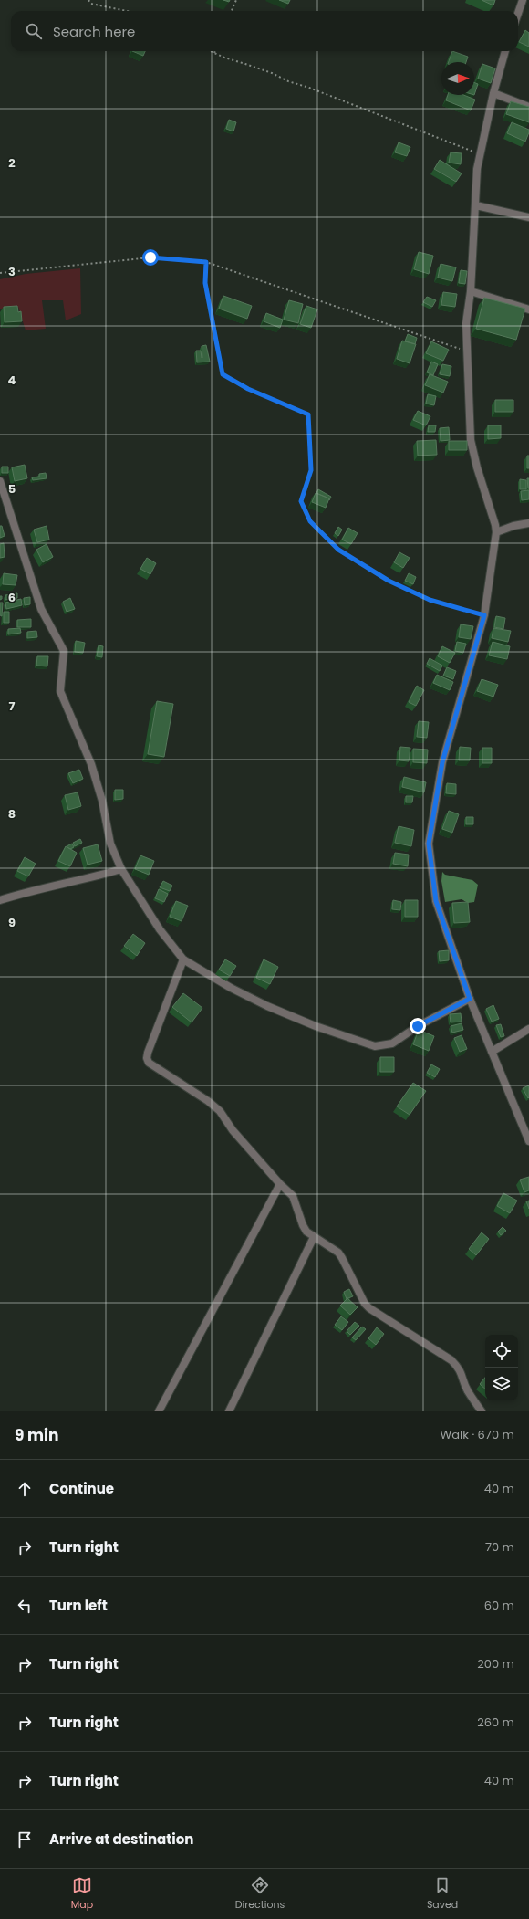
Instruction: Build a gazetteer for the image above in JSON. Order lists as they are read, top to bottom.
{
  "north": "right",
  "page": {
    "search": "Search here",
    "heading": ["9 min", "Walk · 670 m"],
    "list": [
      ["Continue", "40 m"],
      ["Turn right", "70 m"],
      ["Turn left", "60 m"],
      ["Turn right", "200 m"],
      ["Turn right", "260 m"],
      ["Turn right", "40 m"],
      "Arrive at destination"
    ],
    "nav": ["Map", "Directions", "Saved"]
  },
  "grid": {
    "rows": [
      "2",
      "3",
      "4",
      "5",
      "6",
      "7",
      "8",
      "9"
    ]
  }
}
